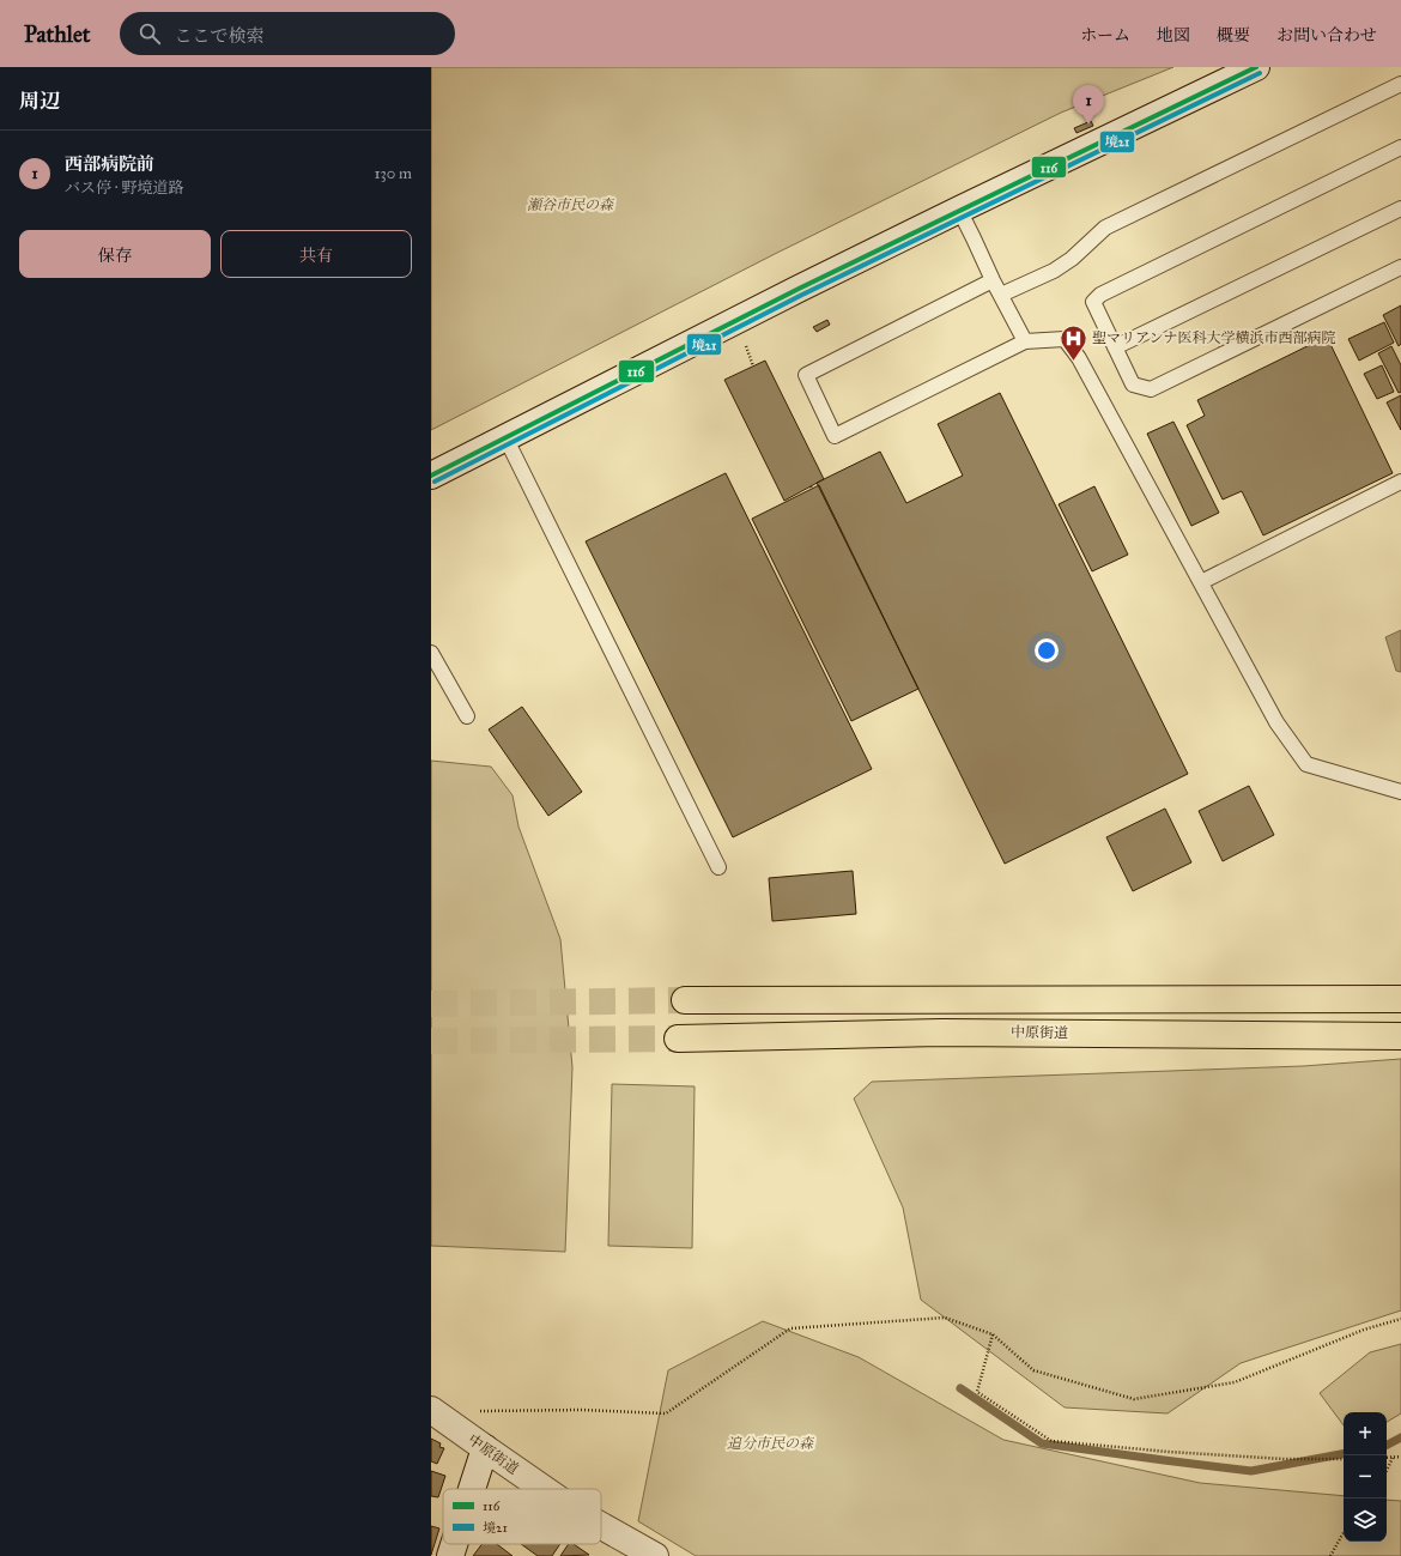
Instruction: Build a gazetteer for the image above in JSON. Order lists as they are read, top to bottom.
{
  "streets": {
    "main road": ["中原街道"]
  },
  "parks": ["瀬谷市民の森", "追分市民の森"],
  "places": {
    "hospital": ["聖マリアンナ医科大学横浜市西部病院"]
  },
  "lines": ["transit line 116", "transit line 境21"],
  "legend": ["116", "境21"],
  "page": {
    "header": "Pathlet",
    "search": "ここで検索",
    "nav": [
      "ホーム",
      "地図",
      "概要",
      "お問い合わせ"
    ],
    "heading": "周辺",
    "pins": "1",
    "list": [
      {
        "mark": "1",
        "name": "西部病院前",
        "note": "バス停 · 野境道路",
        "value": "130 m"
      }
    ],
    "buttons": ["保存", "共有"],
    "map_buttons": ["+", "−"]
  }
}
